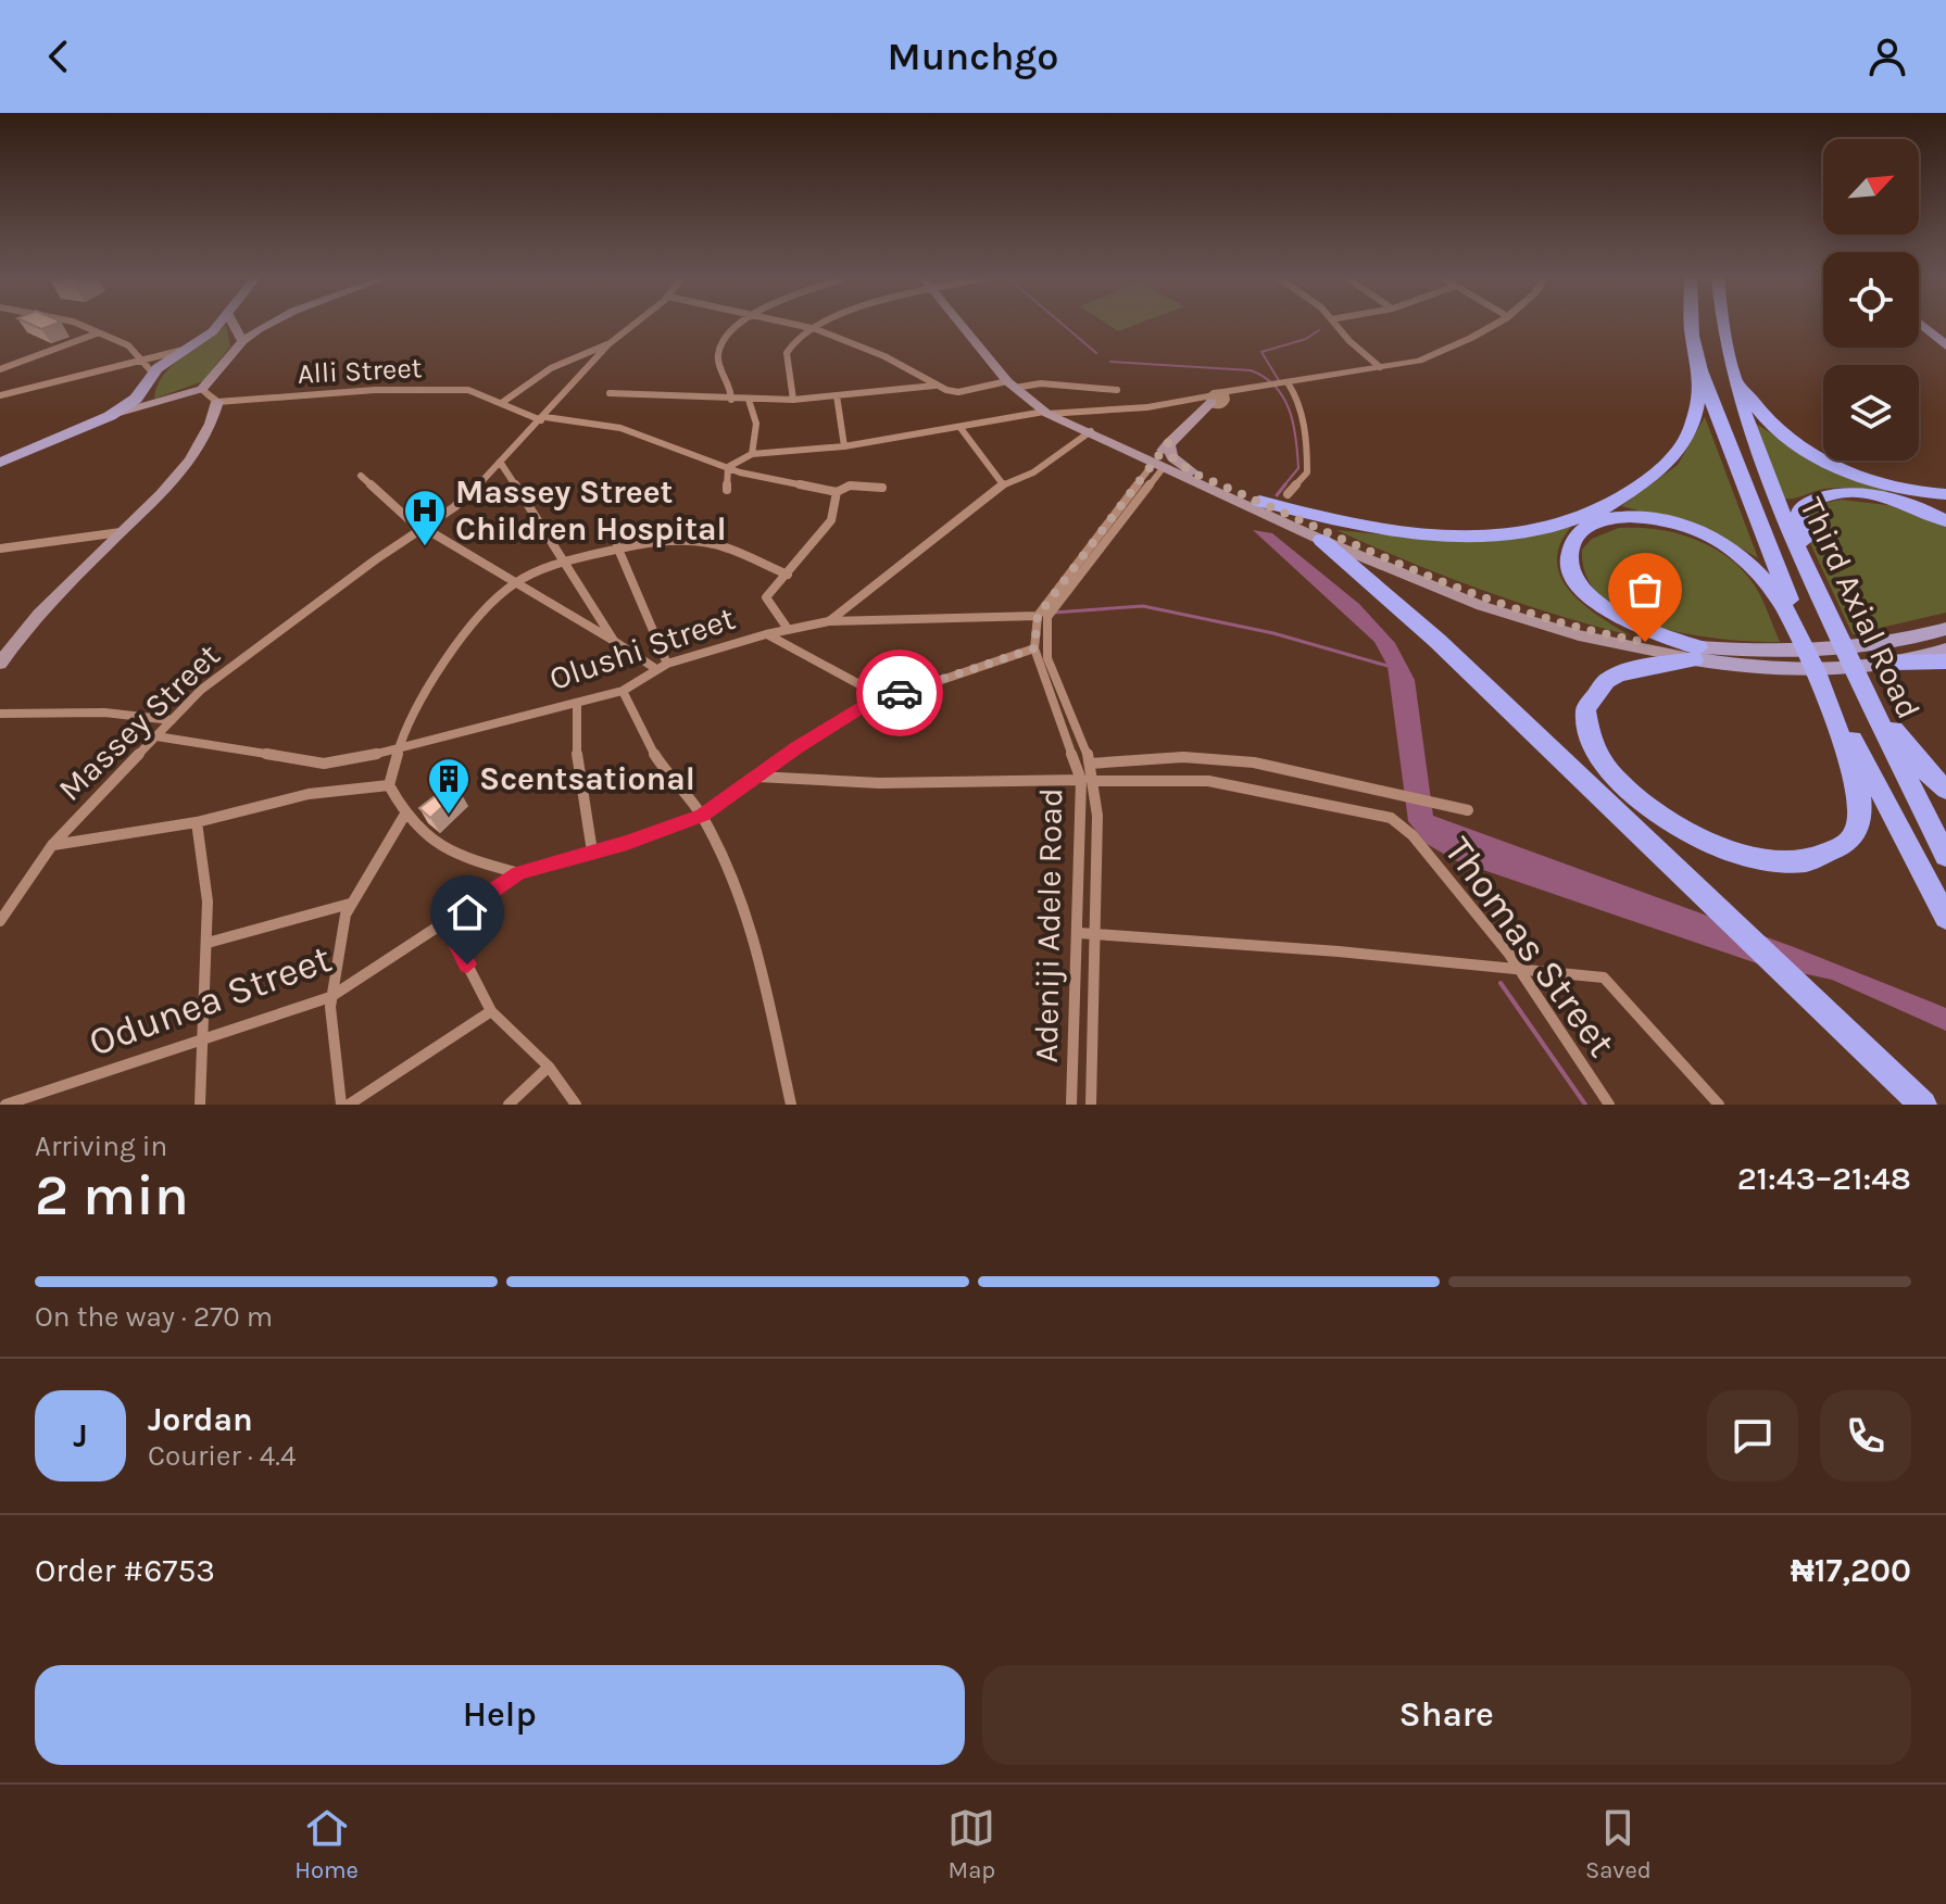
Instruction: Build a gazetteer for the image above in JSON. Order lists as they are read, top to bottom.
{
  "streets": {
    "highway": ["Third Axial Road"],
    "main road": ["Adeniji Adele Road"],
    "street": [
      "Alli Street",
      "Olushi Street",
      "Massey Street",
      "Thomas Street",
      "Odunea Street"
    ]
  },
  "crossings": [
    ["Alli Street", "Massey Street"],
    ["Olushi Street", "Massey Street"],
    ["Adeniji Adele Road", "Thomas Street"],
    ["Adeniji Adele Road", "Odunea Street"],
    ["Thomas Street", "Odunea Street"]
  ],
  "places": {
    "hospital": ["Massey Street Children Hospital"],
    "building": ["Scentsational"]
  },
  "north": "top right",
  "page": {
    "header": "Munchgo",
    "heading": ["2 min", "Arriving in", "21:43–21:48"],
    "panel": [
      "Jordan",
      "Courier · 4.4",
      "Order #6753",
      "₦17,200"
    ],
    "bar": "On the way · 270 m",
    "round": "J",
    "buttons": ["Help", "Share"],
    "tabs": ["Home", "Map", "Saved"]
  }
}
